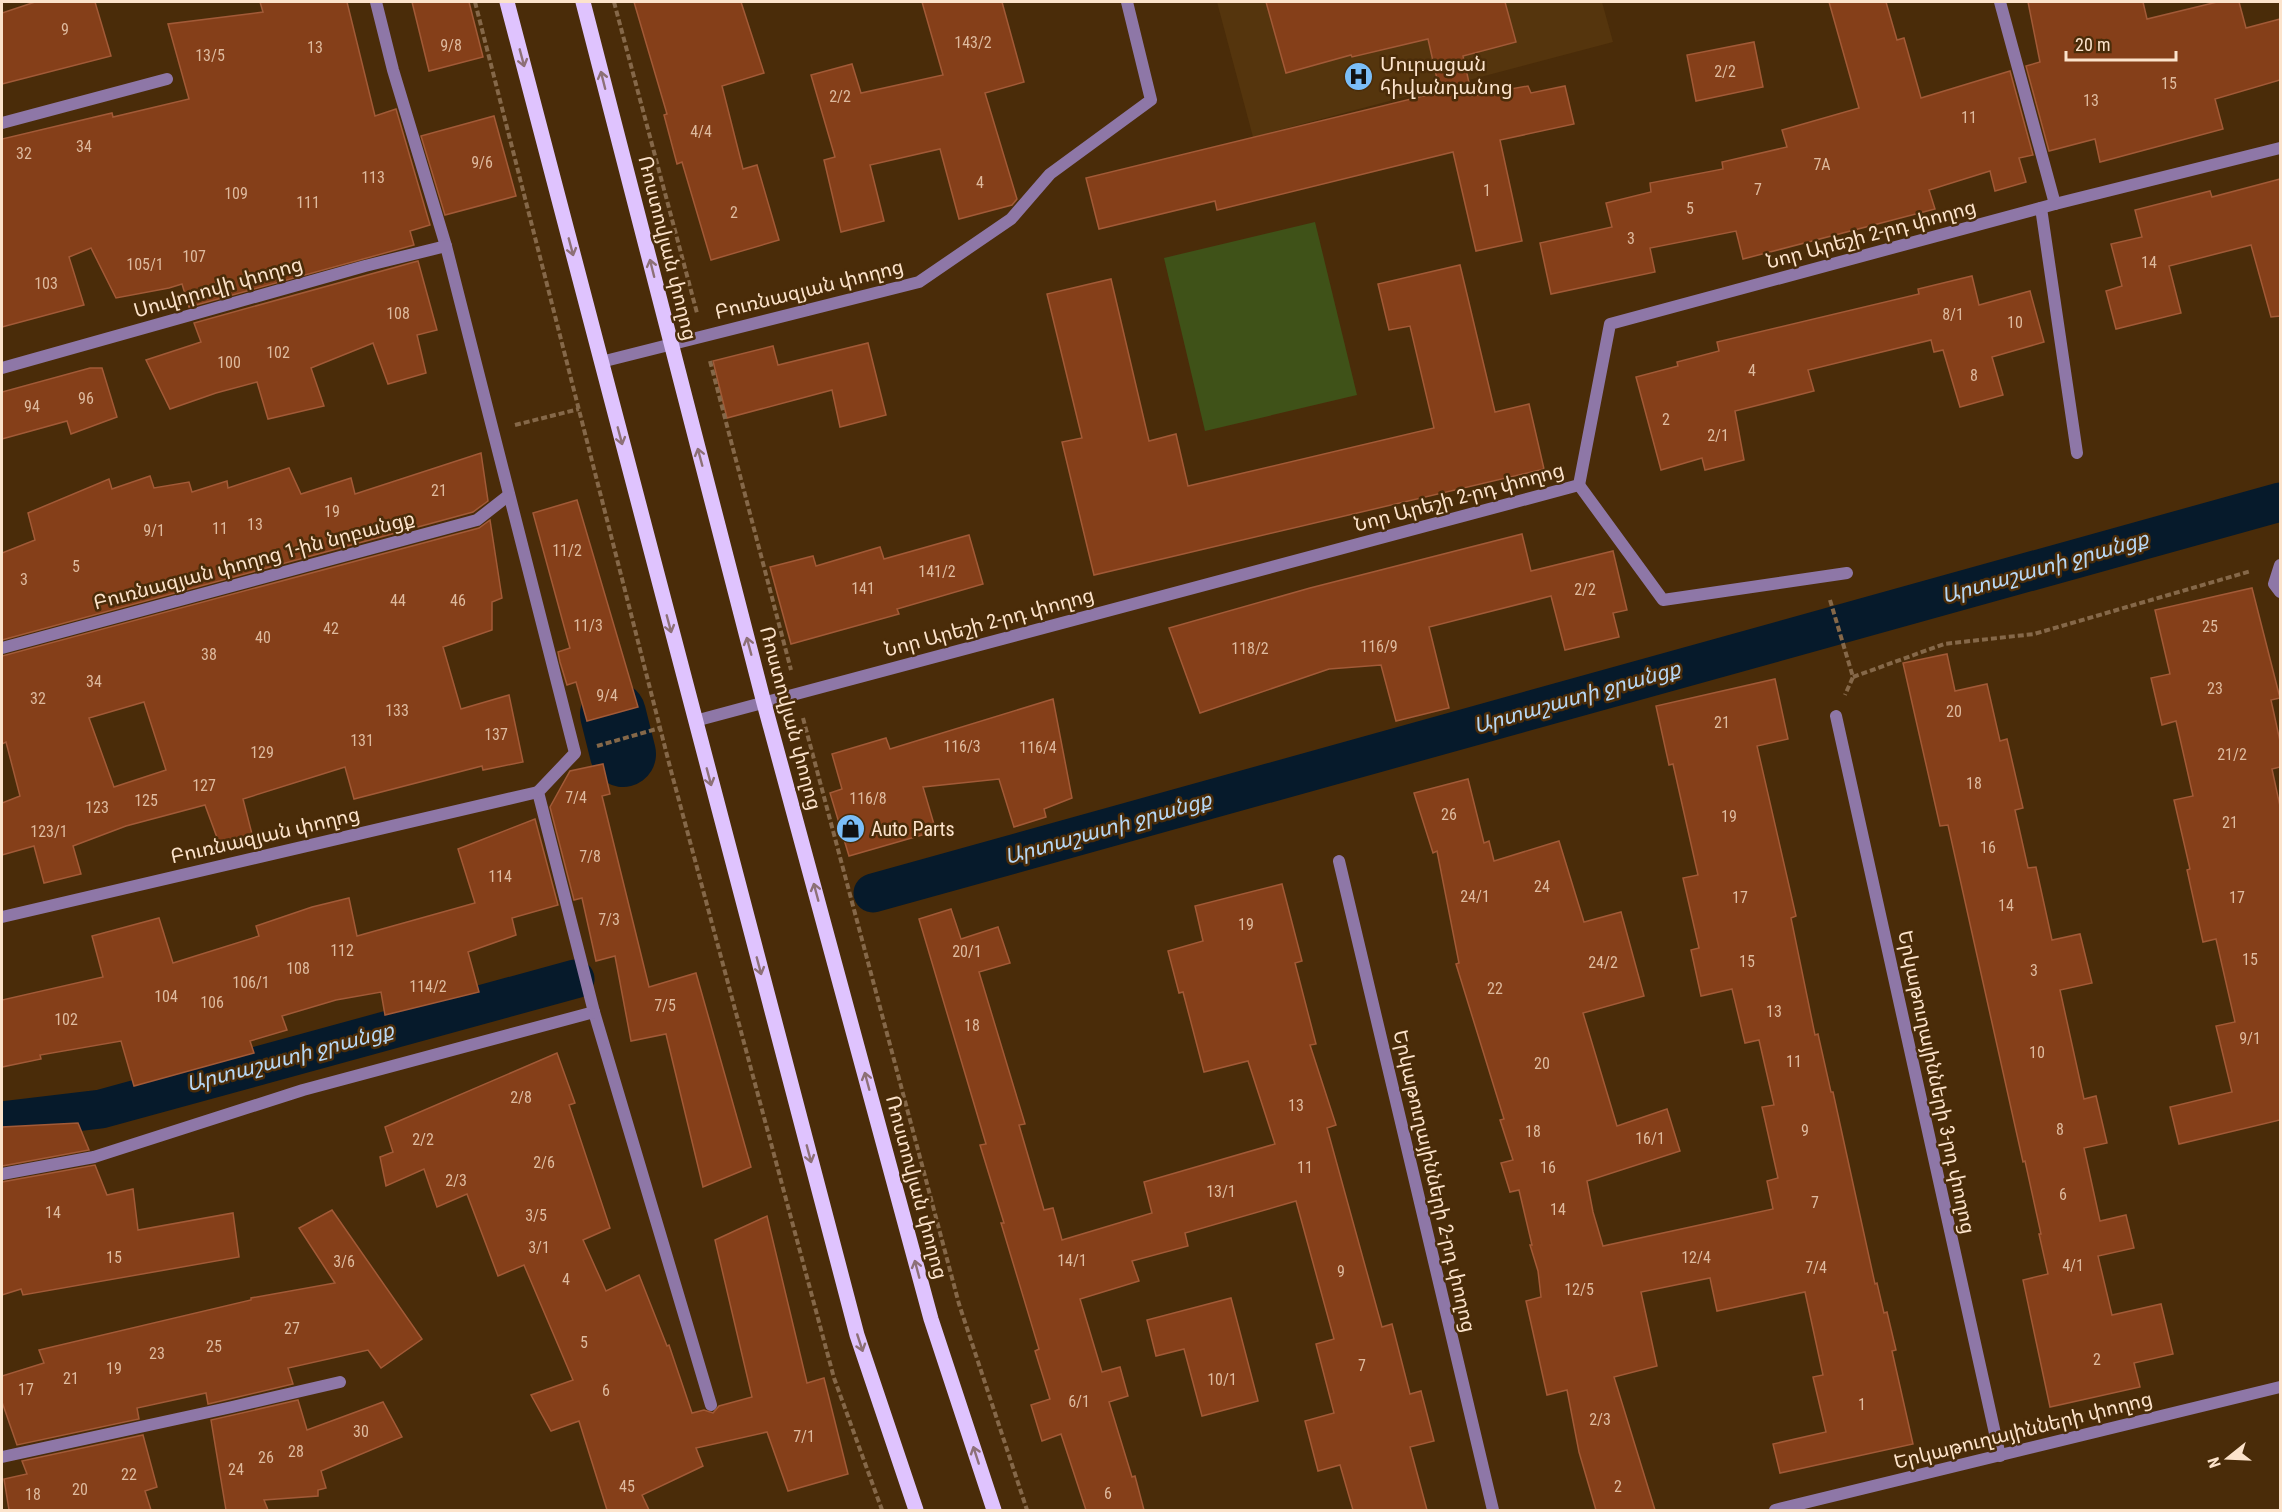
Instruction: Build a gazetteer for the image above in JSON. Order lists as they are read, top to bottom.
{
  "streets": {
    "main road": ["Ռոստովյան փողոց"],
    "street": [
      "Նոր Արեշի 2-րդ փողոց",
      "Սուվորովի փողոց",
      "Բուռնազյան փողոց",
      "Բուռնազյան փողոց 1-ին նրբանցք",
      "Երկաթուղայինների 3-րդ փողոց",
      "Երկաթուղայինների 2-րդ փողոց",
      "Երկաթուղայինների փողոց"
    ]
  },
  "crossings": [
    ["Նոր Արեշի 2-րդ փողոց", "Ռոստովյան փողոց"],
    ["Ռոստովյան փողոց", "Բուռնազյան փողոց"],
    ["Երկաթուղայինների 3-րդ փողոց", "Երկաթուղայինների փողոց"]
  ],
  "water": ["Արտաշատի ջրանցք"],
  "places": {
    "hospital": ["Մուրացան հիվանդանոց"],
    "shop": ["Auto Parts"]
  },
  "house_numbers": [
    "9",
    "143/2",
    "9/8",
    "13",
    "13/5",
    "2/2",
    "15",
    "2/2",
    "13",
    "11",
    "4/4",
    "34",
    "32",
    "9/6",
    "7A",
    "113",
    "4",
    "7",
    "1",
    "109",
    "111",
    "5",
    "2",
    "3",
    "107",
    "14",
    "105/1",
    "103",
    "108",
    "8/1",
    "10",
    "102",
    "100",
    "4",
    "8",
    "96",
    "94",
    "2",
    "2/1",
    "21",
    "19",
    "13",
    "11",
    "9/1",
    "11/2",
    "5",
    "141/2",
    "3",
    "141",
    "2/2",
    "44",
    "46",
    "11/3",
    "25",
    "42",
    "40",
    "116/9",
    "118/2",
    "38",
    "34",
    "23",
    "9/4",
    "32",
    "133",
    "20",
    "21",
    "137",
    "131",
    "116/3",
    "116/4",
    "129",
    "21/2",
    "18",
    "127",
    "7/4",
    "116/8",
    "125",
    "123",
    "26",
    "19",
    "21",
    "123/1",
    "16",
    "7/8",
    "114",
    "24",
    "24/1",
    "17",
    "17",
    "14",
    "7/3",
    "19",
    "112",
    "20/1",
    "15",
    "15",
    "24/2",
    "108",
    "3",
    "106/1",
    "114/2",
    "22",
    "104",
    "106",
    "7/5",
    "13",
    "102",
    "18",
    "9/1",
    "10",
    "11",
    "20",
    "2/8",
    "13",
    "8",
    "9",
    "18",
    "16/1",
    "2/2",
    "2/6",
    "11",
    "16",
    "2/3",
    "13/1",
    "6",
    "7",
    "14",
    "14",
    "3/5",
    "3/1",
    "15",
    "12/4",
    "14/1",
    "3/6",
    "4/1",
    "7/4",
    "9",
    "4",
    "12/5",
    "27",
    "5",
    "25",
    "23",
    "2",
    "7",
    "19",
    "21",
    "10/1",
    "17",
    "6",
    "6/1",
    "1",
    "2/3",
    "30",
    "7/1",
    "28",
    "26",
    "24",
    "22",
    "45",
    "2",
    "20",
    "6",
    "18"
  ],
  "scale_bar": "20 m",
  "north": "left"
}
